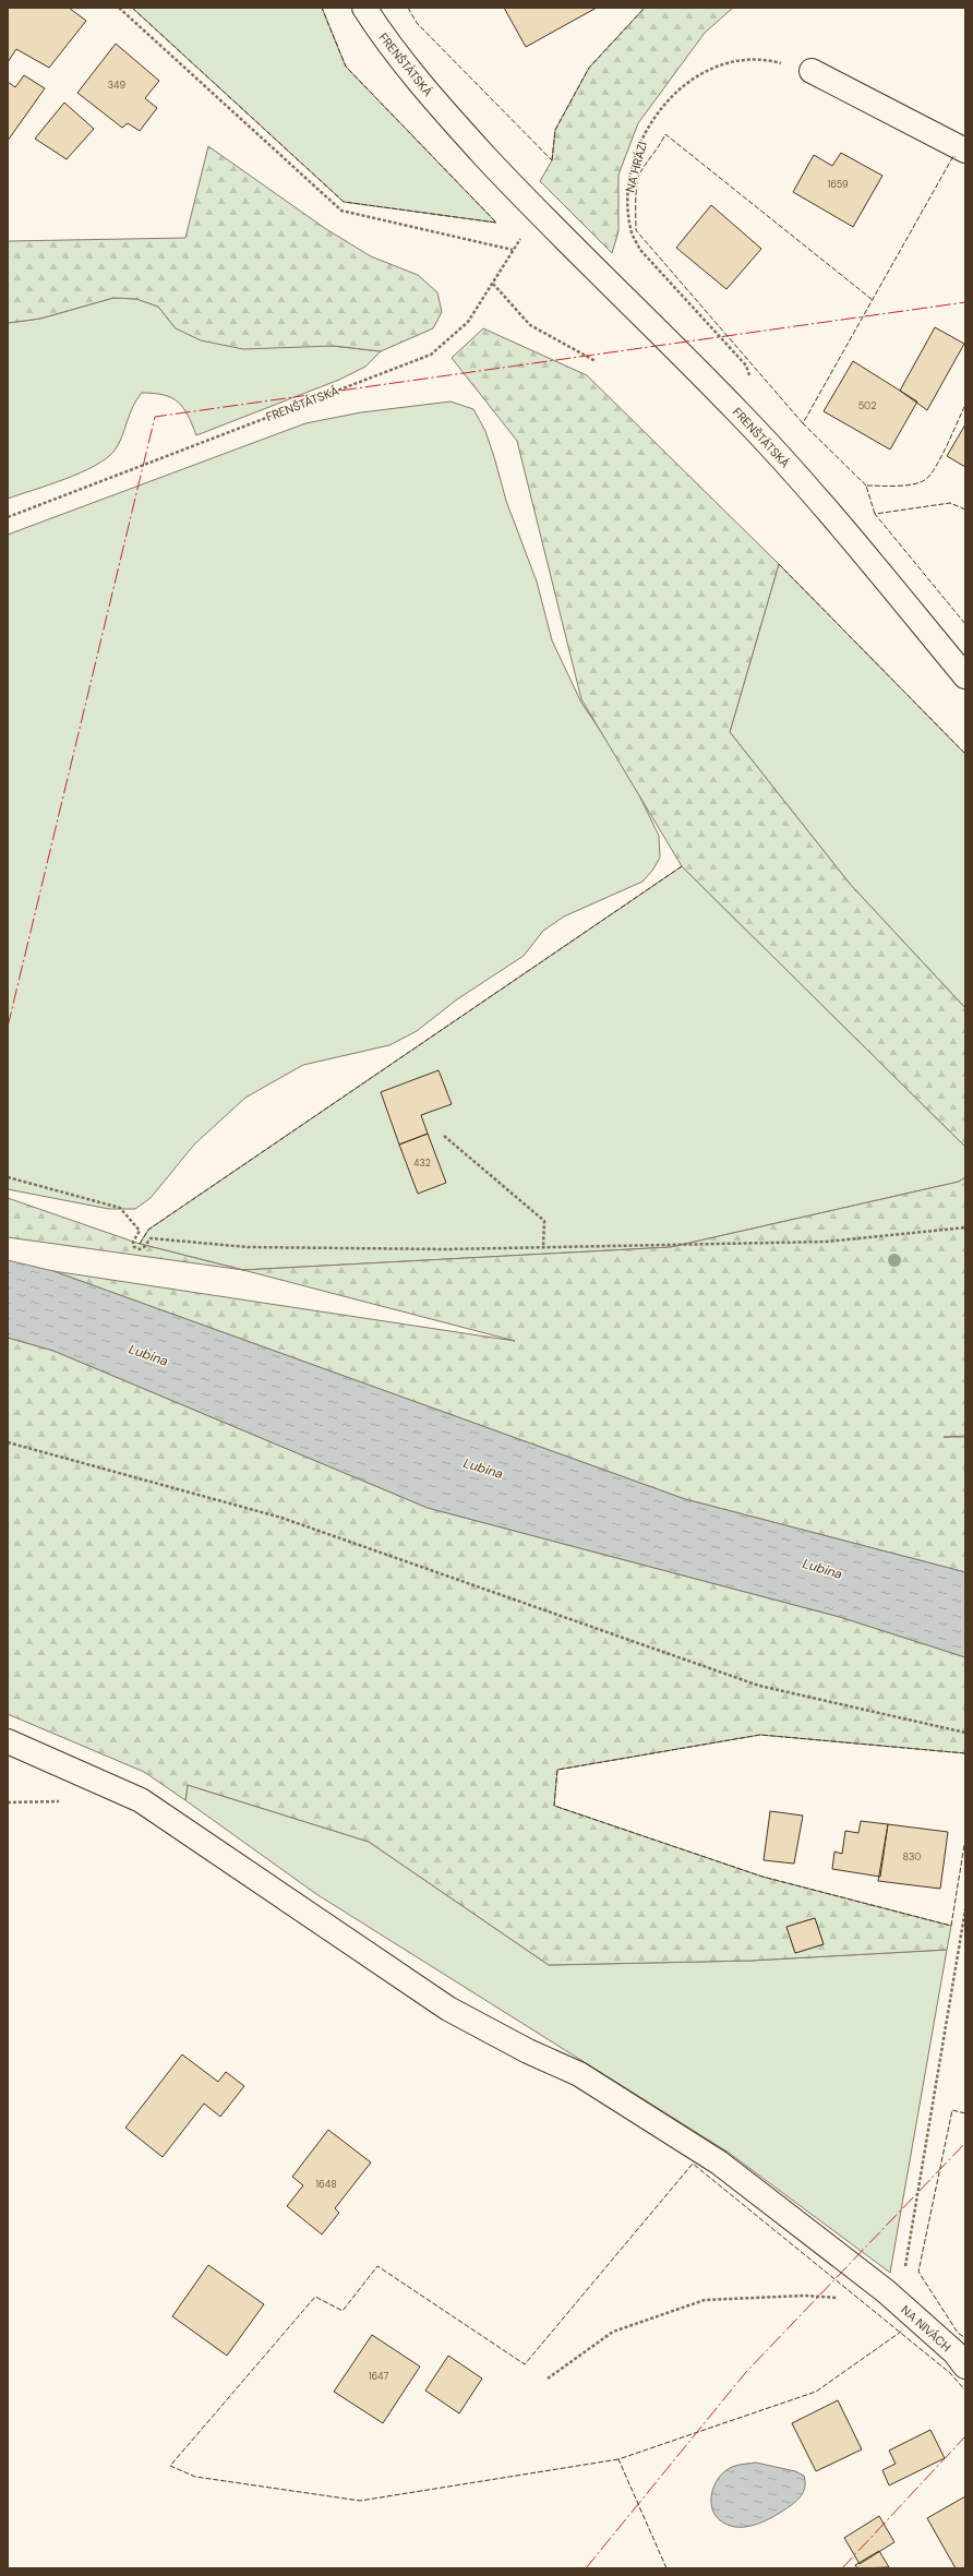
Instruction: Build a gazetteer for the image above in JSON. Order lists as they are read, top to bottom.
{
  "streets": {
    "street": ["FRENŠTÁTSKÁ", "NA NIVÁCH"],
    "path": ["NA HRÁZI"]
  },
  "crossings": [
    ["FRENŠTÁTSKÁ", "NA HRÁZI"]
  ],
  "water": ["Lubina"],
  "house_numbers": [
    "349",
    "1659",
    "502",
    "432",
    "830",
    "1648",
    "1647"
  ]
}
